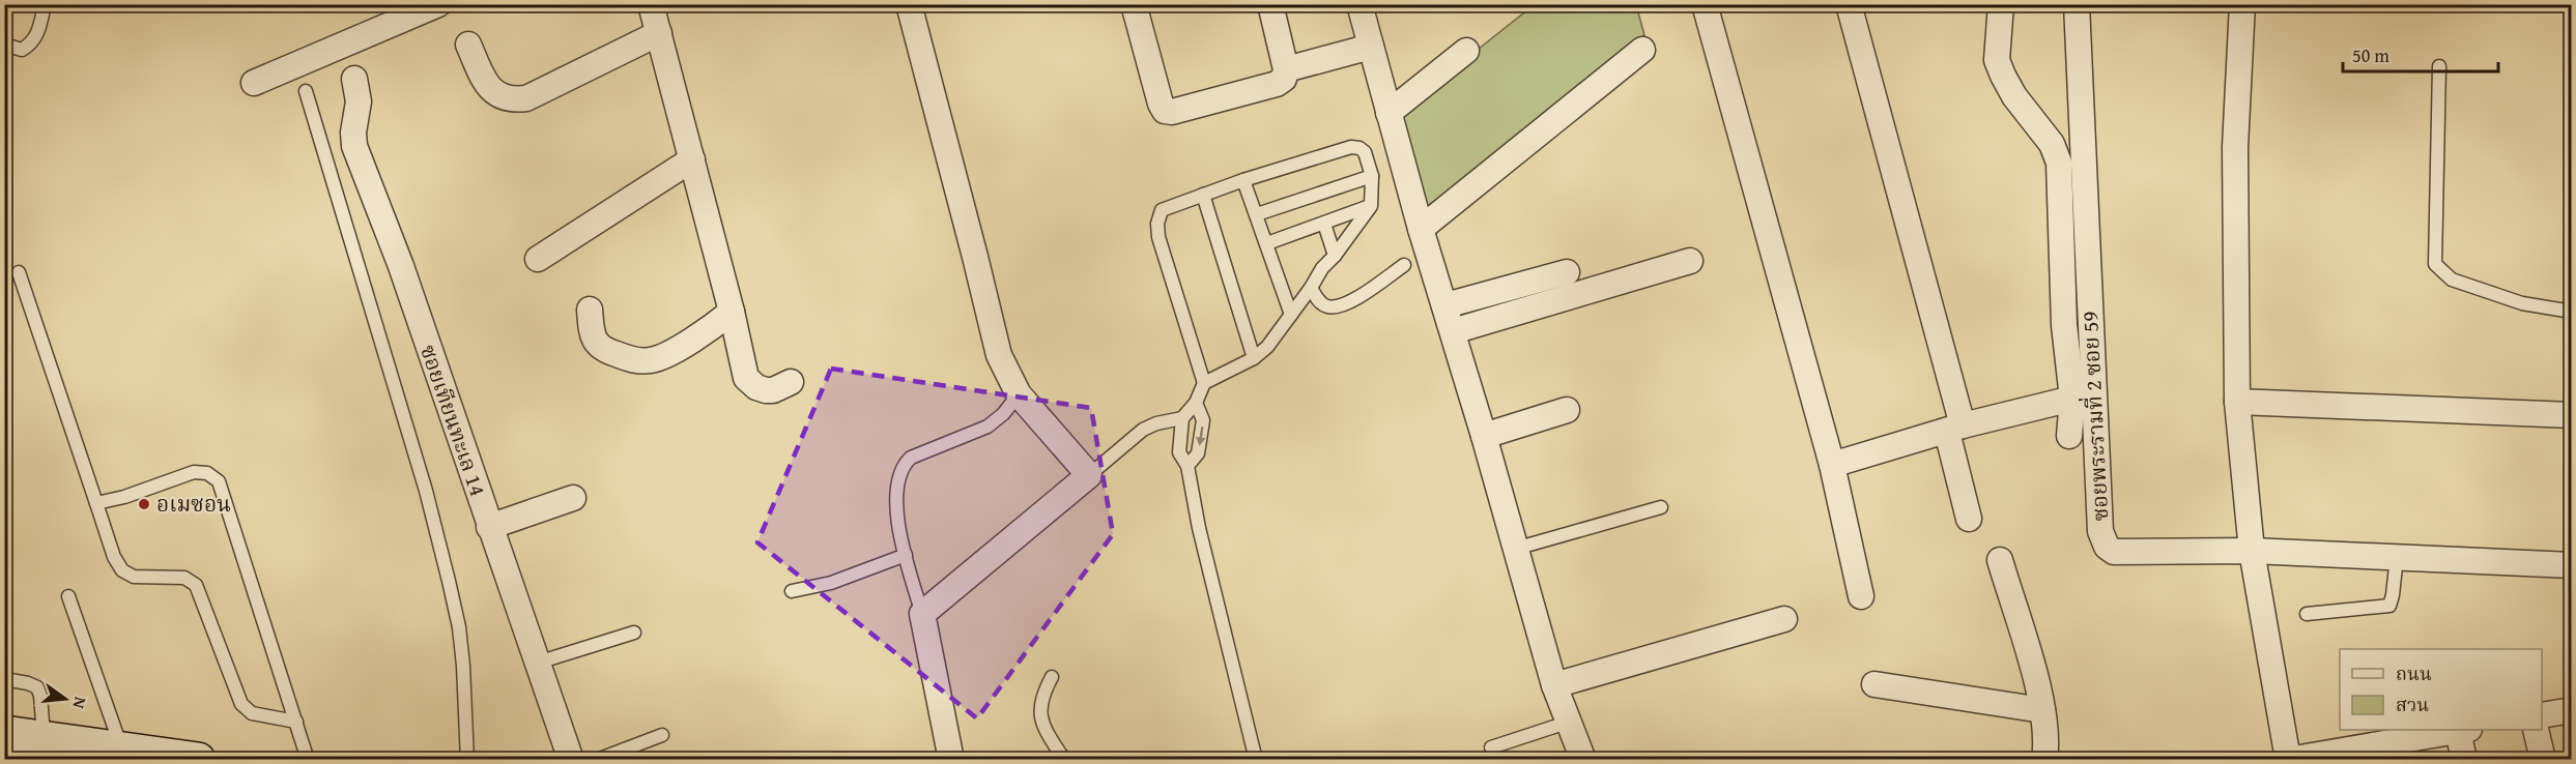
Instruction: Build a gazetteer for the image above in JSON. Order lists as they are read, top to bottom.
{
  "streets": {
    "street": ["ซอยพระรามที่ 2 ซอย 59", "ซอยเทียนทะเล 14"]
  },
  "places": ["อเมซอน"],
  "legend": ["ถนน", "สวน"],
  "scale_bar": "50 m",
  "north": "right"
}
